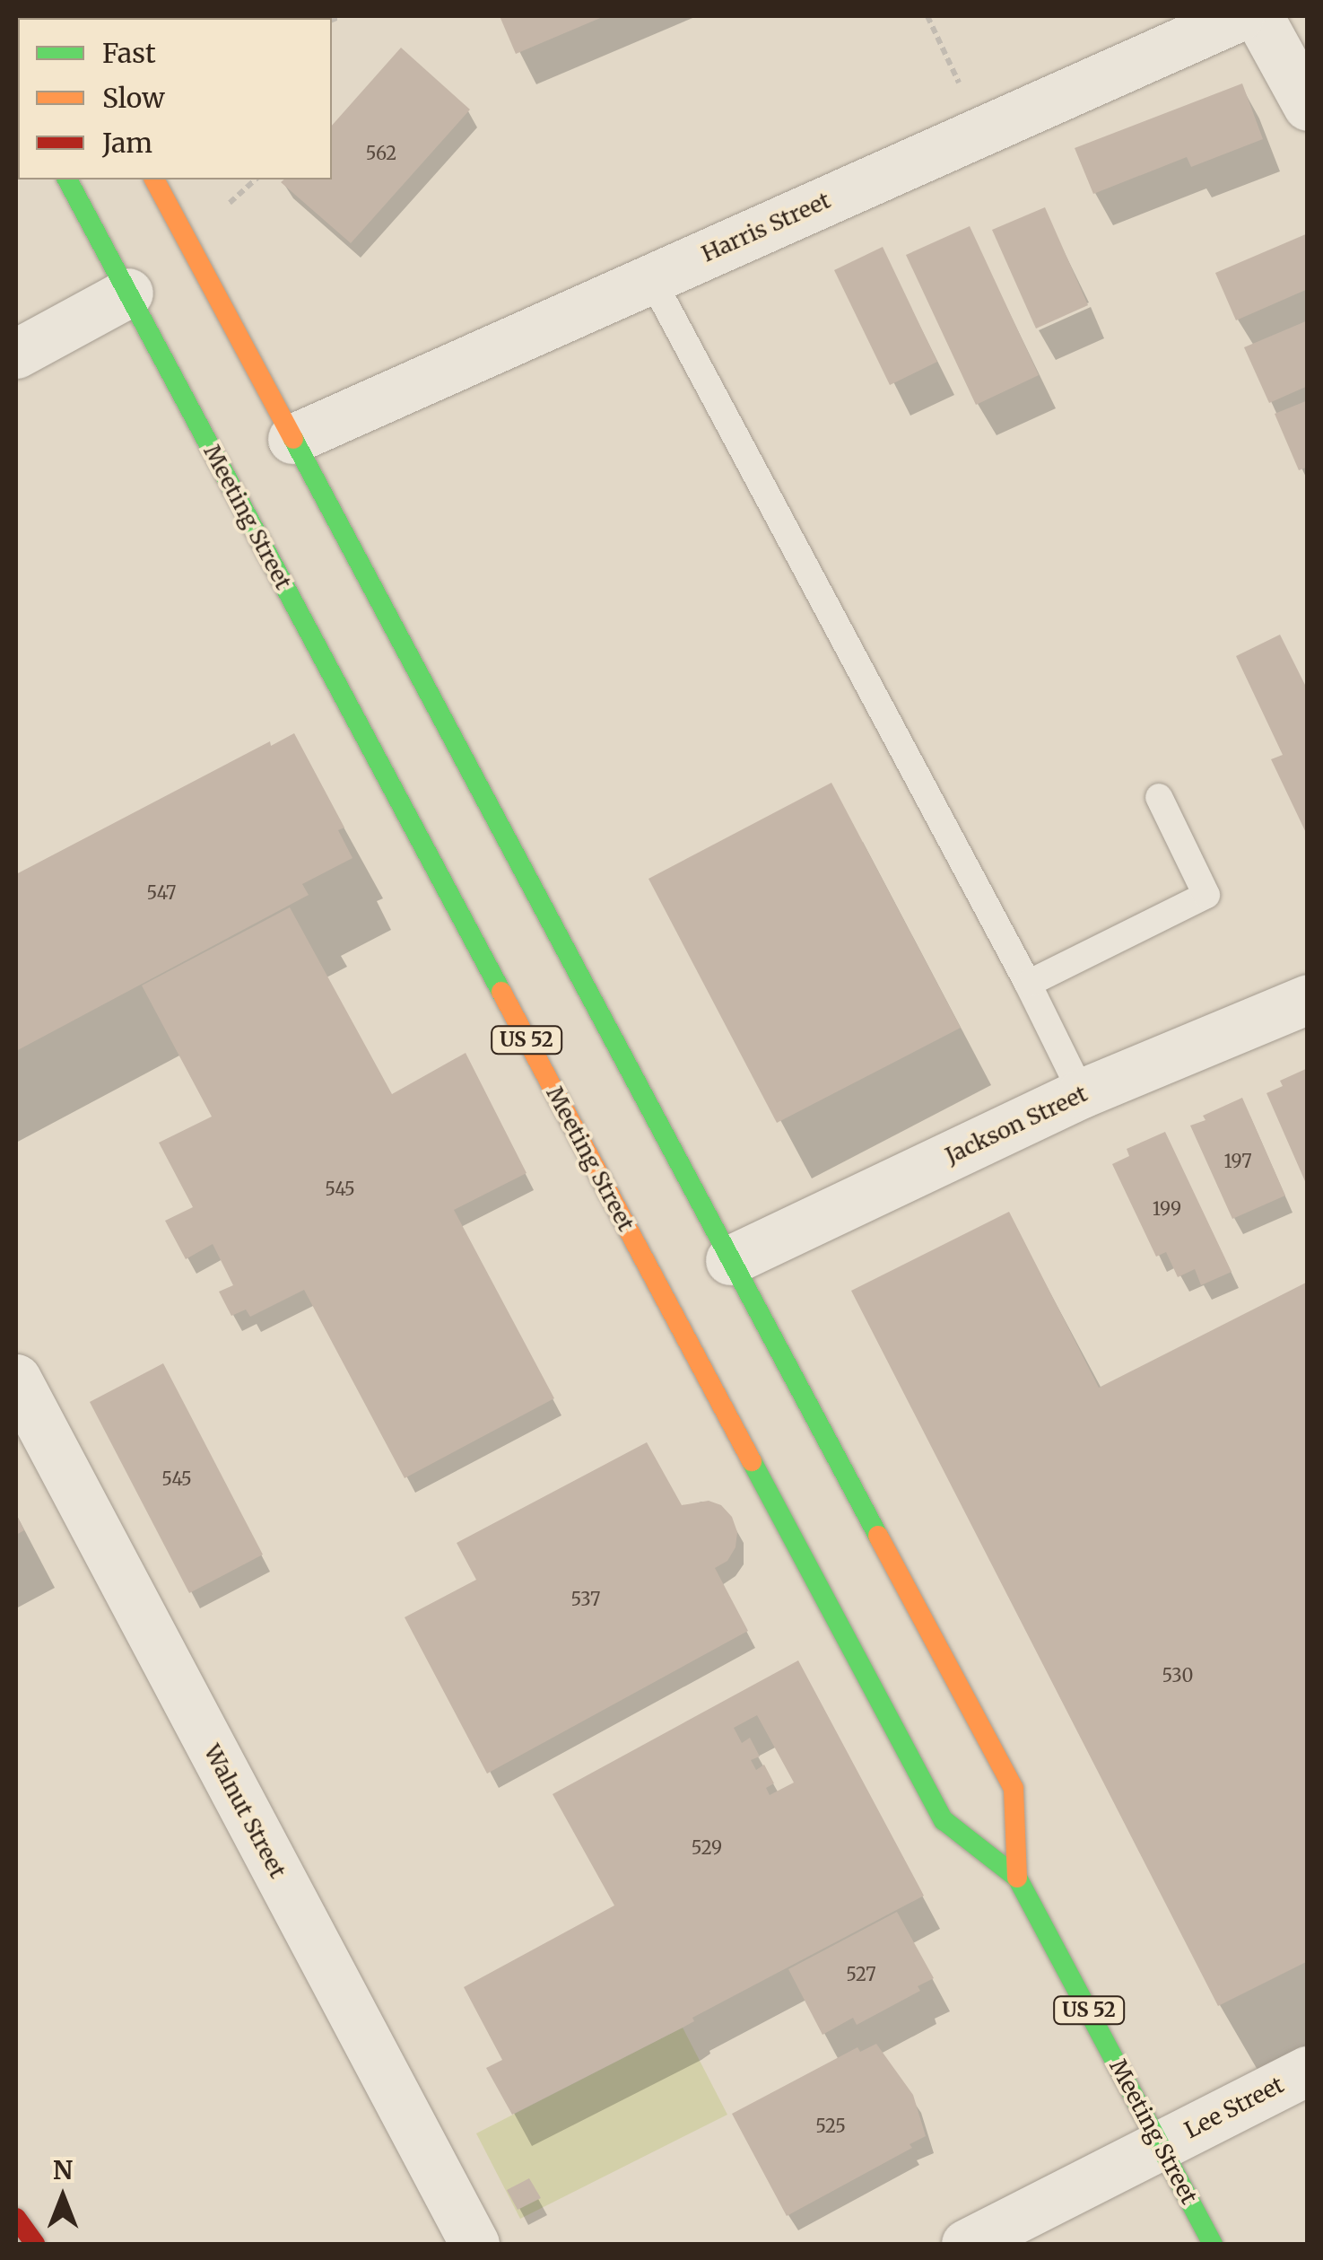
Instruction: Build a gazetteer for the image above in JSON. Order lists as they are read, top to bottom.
{
  "streets": {
    "main road": ["Meeting Street", "US 52"],
    "street": [
      "Harris Street",
      "Jackson Street",
      "Walnut Street",
      "Lee Street"
    ]
  },
  "crossings": [
    ["Harris Street", "Meeting Street"],
    ["Meeting Street", "Jackson Street"],
    ["Meeting Street", "Lee Street"]
  ],
  "house_numbers": [
    "562",
    "547",
    "197",
    "545",
    "199",
    "545",
    "537",
    "530",
    "529",
    "527",
    "525"
  ],
  "legend": ["Fast", "Slow", "Jam"],
  "north": "top"
}
